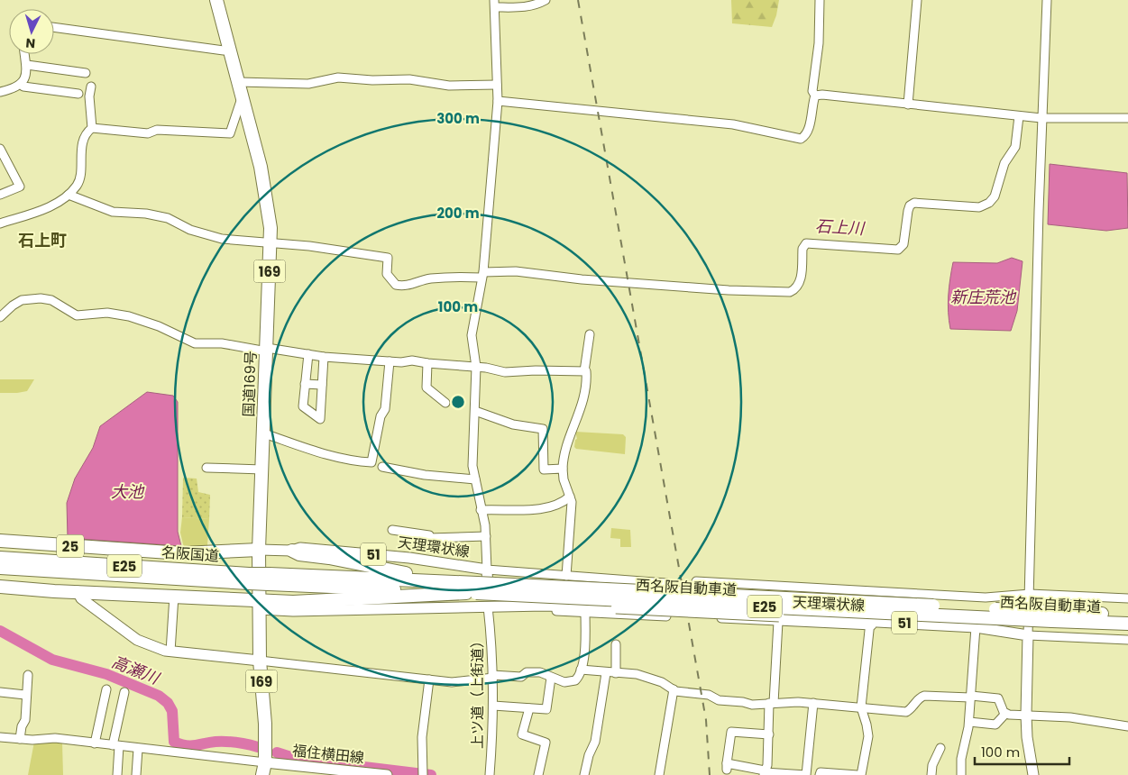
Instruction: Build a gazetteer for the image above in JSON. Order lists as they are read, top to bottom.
{
  "streets": {
    "highway": [
      "169",
      "国道169号",
      "25",
      "名阪国道",
      "E25",
      "西名阪自動車道"
    ],
    "main road": ["天理環状線", "51", "福住横田線"],
    "street": ["上ツ道（上街道）"]
  },
  "crossings": [
    ["国道169号", "25"],
    ["国道169号", "天理環状線"],
    ["国道169号", "福住横田線"],
    ["25", "天理環状線"],
    ["天理環状線", "上ツ道（上街道）"],
    ["名阪国道", "西名阪自動車道"]
  ],
  "districts": ["石上町"],
  "water": [
    "石上川",
    "新庄荒池",
    "大池",
    "高瀬川"
  ],
  "scale_bar": "100 m",
  "north": "bottom",
  "rings": ["300 m", "200 m", "100 m"]
}
